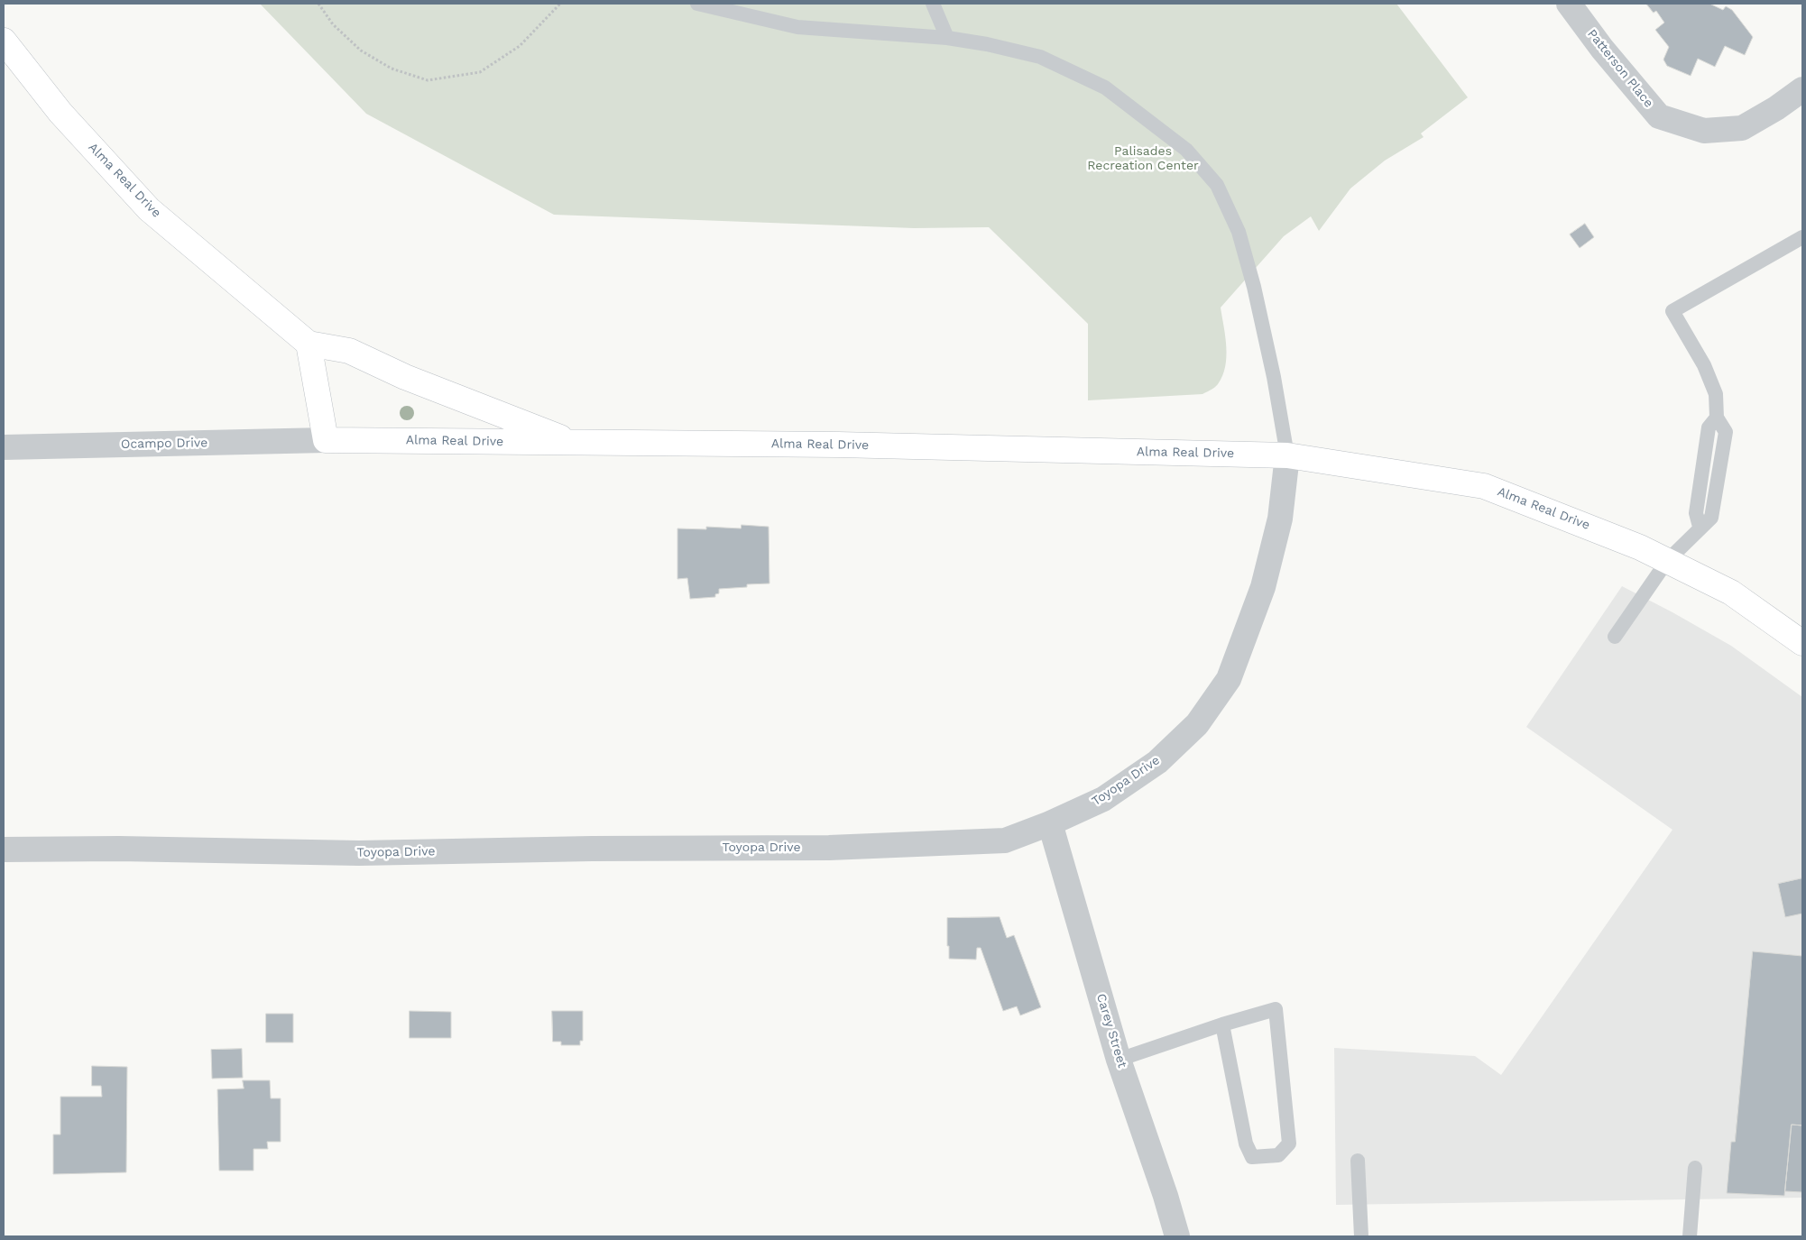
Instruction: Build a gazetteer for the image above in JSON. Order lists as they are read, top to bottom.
{
  "streets": {
    "street": [
      "Patterson Place",
      "Alma Real Drive",
      "Ocampo Drive",
      "Toyopa Drive",
      "Carey Street"
    ]
  },
  "crossings": [
    ["Alma Real Drive", "Ocampo Drive"],
    ["Alma Real Drive", "Toyopa Drive"],
    ["Toyopa Drive", "Carey Street"]
  ],
  "parks": ["Palisades Recreation Center"]
}
